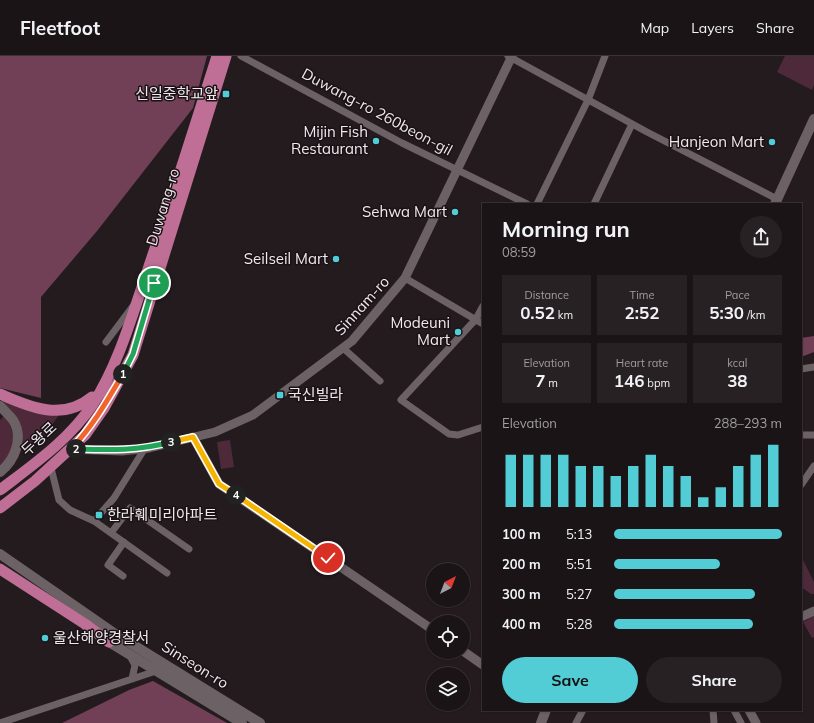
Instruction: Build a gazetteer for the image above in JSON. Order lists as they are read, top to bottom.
{
  "streets": {
    "main road": ["Duwang-ro", "두왕로", "Sinseon-ro"],
    "street": ["Duwang-ro 260beon-gil", "Sinnam-ro"]
  },
  "crossings": [
    ["Duwang-ro 260beon-gil", "Sinnam-ro"],
    ["Duwang-ro", "Sinnam-ro"]
  ],
  "places": {
    "transit": ["신일중학교앞", "국신빌라", "한라훼미리아파트"],
    "other": [
      "Mijin Fish Restaurant",
      "Hanjeon Mart",
      "Sehwa Mart",
      "Seilseil Mart",
      "Modeuni Mart",
      "울산해양경찰서"
    ]
  },
  "north": "top right",
  "page": {
    "header": "Fleetfoot",
    "nav": ["Map", "Layers", "Share"],
    "heading": ["Morning run", "08:59"],
    "stats": [
      ["Distance", "0.52 km"],
      ["Time", "2:52"],
      ["Pace", "5:30 /km"],
      ["Elevation", "7 m"],
      ["Heart rate", "146 bpm"],
      ["kcal", "38"]
    ],
    "pins": [
      "1",
      "3",
      "2",
      "4"
    ],
    "chart": ["Elevation", "288–293 m"],
    "list": [
      {
        "name": "100 m",
        "note": "5:13"
      },
      {
        "name": "200 m",
        "note": "5:51"
      },
      {
        "name": "300 m",
        "note": "5:27"
      },
      {
        "name": "400 m",
        "note": "5:28"
      }
    ],
    "buttons": ["Save", "Share"]
  }
}
